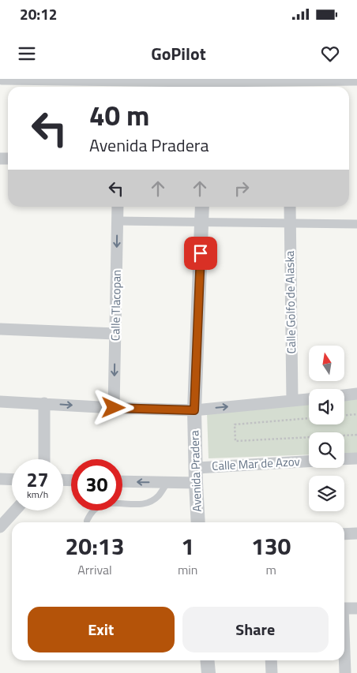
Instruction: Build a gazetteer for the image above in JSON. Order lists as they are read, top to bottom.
{
  "streets": {
    "street": [
      "Calle Golfo de Alaska",
      "Calle Tlacopan",
      "Calle Mar de Azov",
      "Avenida Pradera"
    ]
  },
  "crossings": [
    ["Calle Mar de Azov", "Avenida Pradera"]
  ],
  "one_way": ["Calle Tlacopan"],
  "north": "top",
  "page": {
    "status": "20:12",
    "header": "GoPilot",
    "turn": ["40 m", "Avenida Pradera"],
    "speed": "27 km/h",
    "limit": "30",
    "eta": [
      "20:13",
      "Arrival",
      "1",
      "min",
      "130",
      "m"
    ],
    "buttons": ["Exit", "Share"]
  }
}
